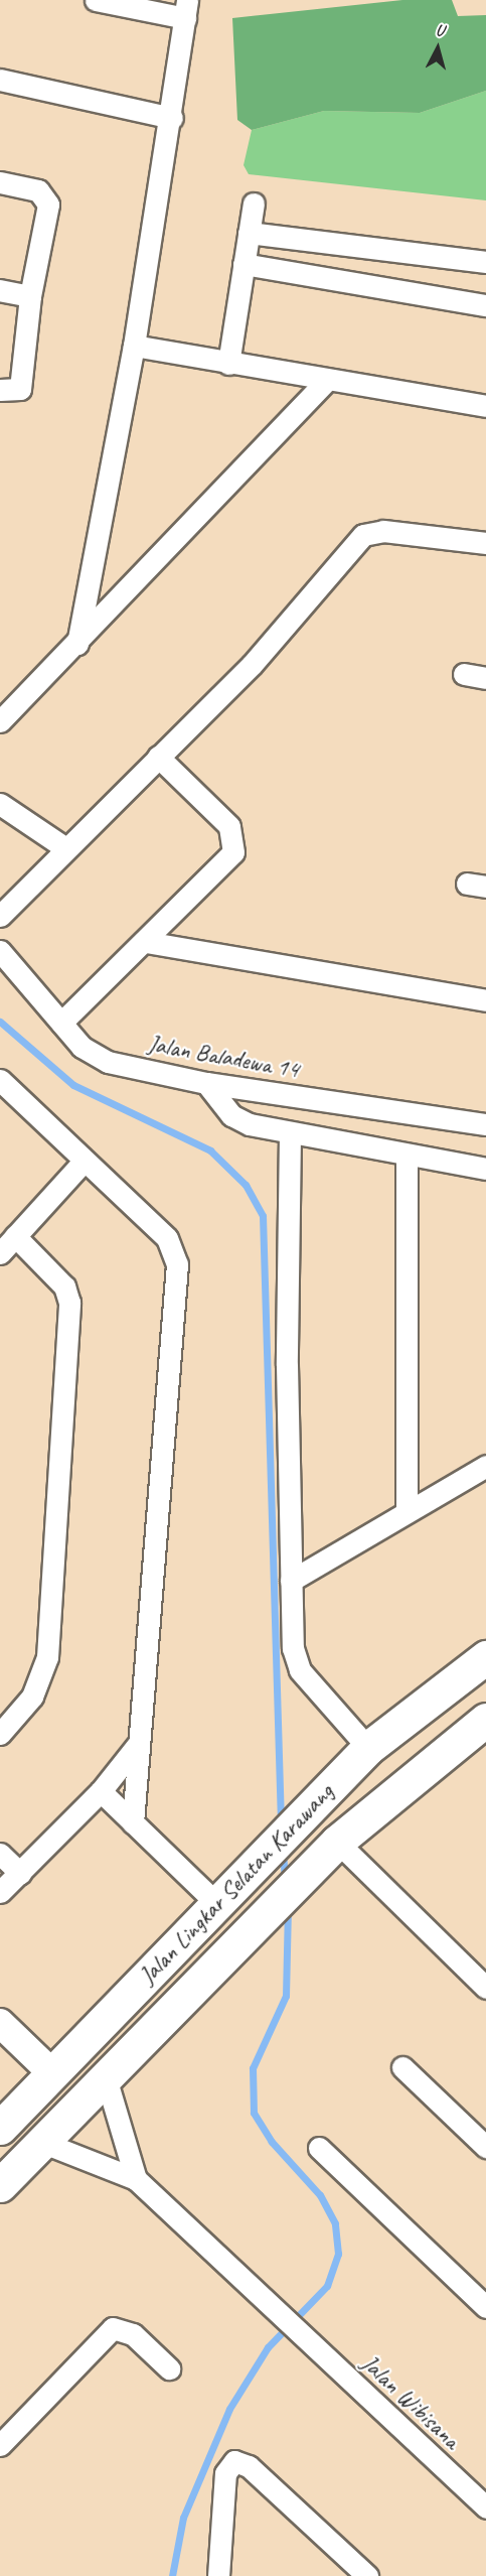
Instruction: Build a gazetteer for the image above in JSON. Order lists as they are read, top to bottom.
{
  "streets": {
    "main road": ["Jalan Lingkar Selatan Karawang"],
    "street": ["Jalan Baladewa 14", "Jalan Wibisana"]
  },
  "north": "top"
}
